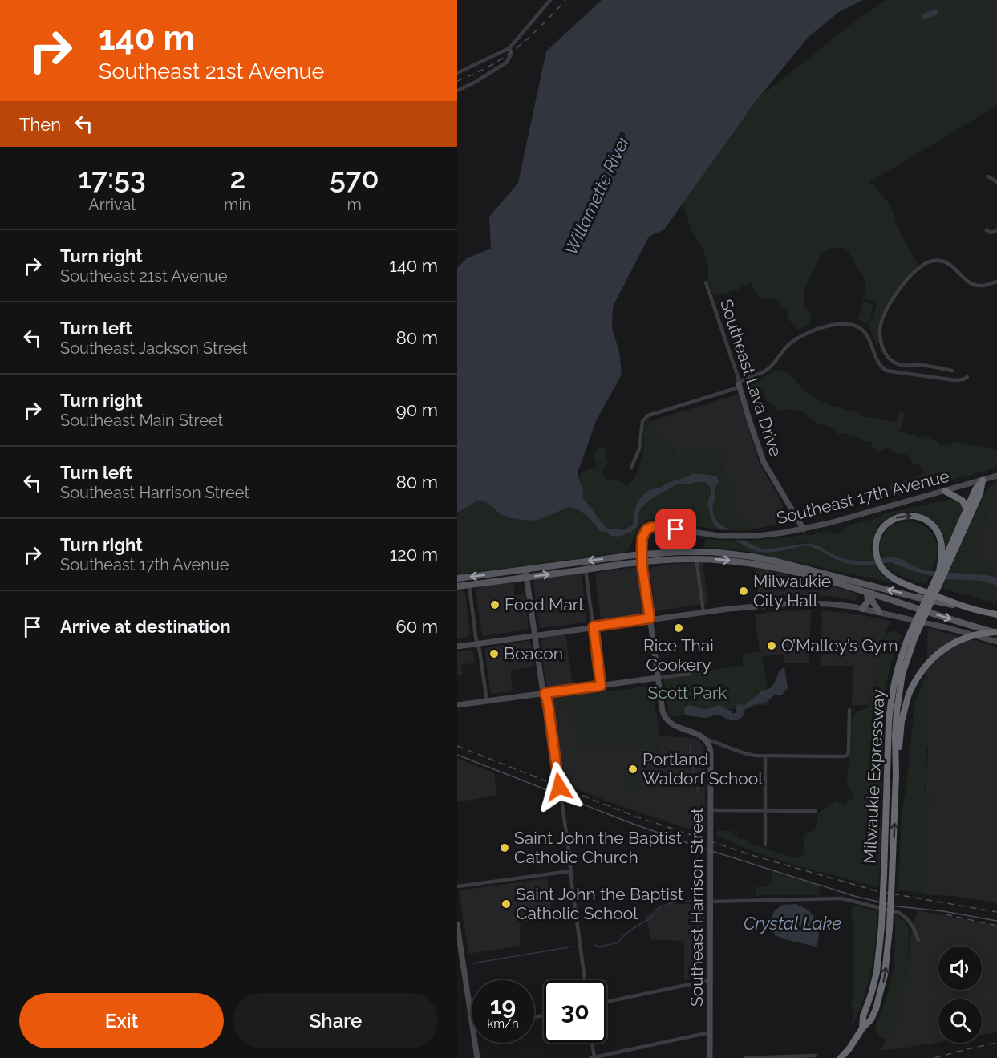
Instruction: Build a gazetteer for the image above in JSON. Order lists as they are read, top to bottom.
{
  "streets": {
    "highway": ["Milwaukie Expressway"],
    "street": ["Southeast Lava Drive", "Southeast 17th Avenue", "Southeast Harrison Street"]
  },
  "crossings": [
    ["Southeast Lava Drive", "Southeast 17th Avenue"],
    ["Southeast 17th Avenue", "Milwaukie Expressway"]
  ],
  "water": ["Willamette River", "Crystal Lake"],
  "parks": ["Scott Park"],
  "places": [
    "Milwaukie City Hall",
    "Food Mart",
    "Rice Thai Cookery",
    "O’Malley’s Gym",
    "Beacon",
    "Portland Waldorf School",
    "Saint John the Baptist Catholic Church",
    "Saint John the Baptist Catholic School"
  ],
  "page": {
    "turn": ["140 m", "Southeast 21st Avenue"],
    "then": "Then",
    "eta": [
      "17:53",
      "Arrival",
      "2",
      "min",
      "570",
      "m"
    ],
    "list": [
      {
        "name": "Turn right",
        "note": "Southeast 21st Avenue",
        "value": "140 m"
      },
      {
        "name": "Turn left",
        "note": "Southeast Jackson Street",
        "value": "80 m"
      },
      {
        "name": "Turn right",
        "note": "Southeast Main Street",
        "value": "90 m"
      },
      {
        "name": "Turn left",
        "note": "Southeast Harrison Street",
        "value": "80 m"
      },
      {
        "name": "Turn right",
        "note": "Southeast 17th Avenue",
        "value": "120 m"
      },
      {
        "name": "Arrive at destination",
        "value": "60 m"
      }
    ],
    "speed": "19 km/h",
    "limit": "30",
    "buttons": ["Exit", "Share"]
  }
}
